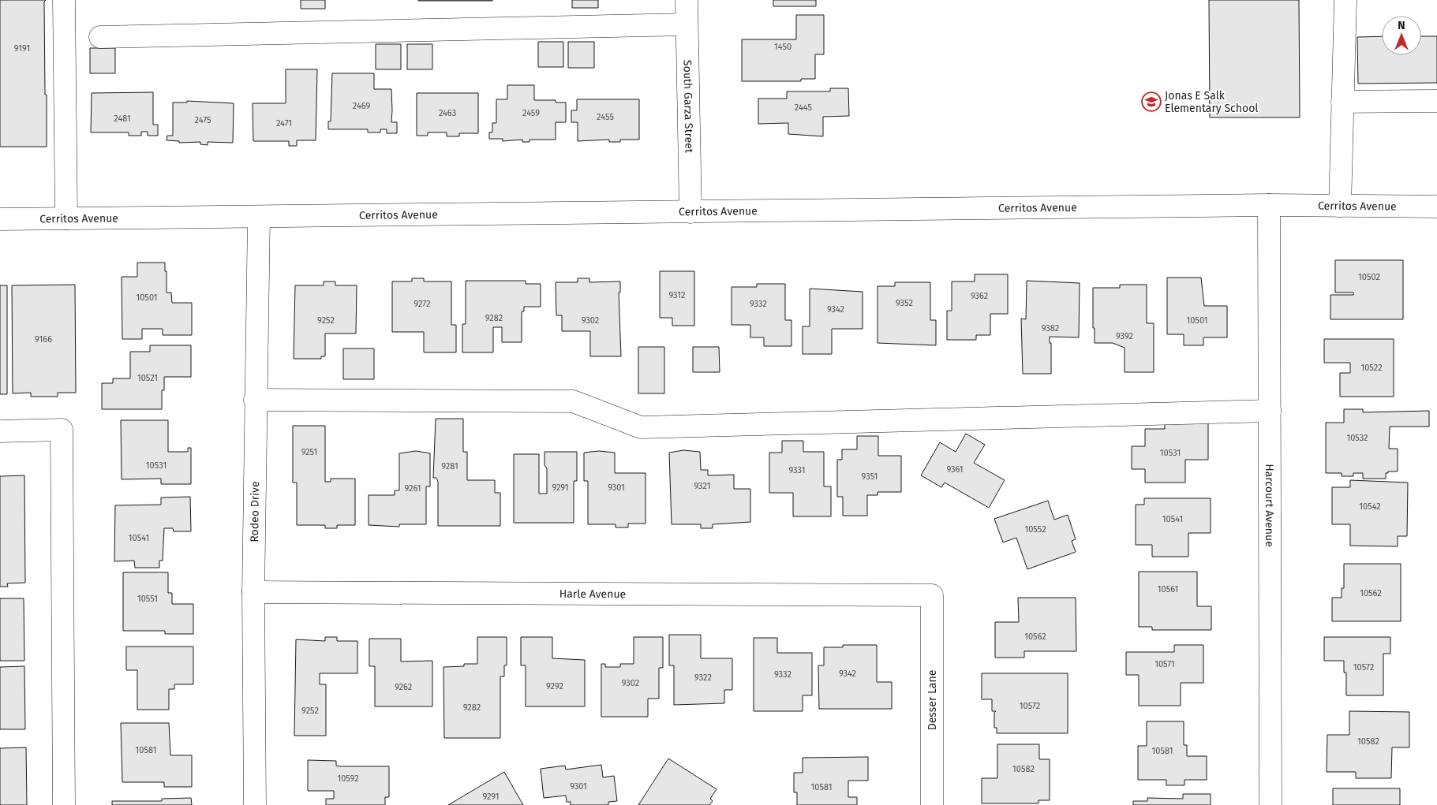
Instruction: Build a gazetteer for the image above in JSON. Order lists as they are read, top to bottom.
{
  "streets": {
    "street": [
      "South Garza Street",
      "Cerritos Avenue",
      "Harcourt Avenue",
      "Rodeo Drive",
      "Harle Avenue",
      "Desser Lane"
    ]
  },
  "crossings": [
    ["South Garza Street", "Cerritos Avenue"],
    ["Cerritos Avenue", "Harcourt Avenue"],
    ["Cerritos Avenue", "Rodeo Drive"],
    ["Rodeo Drive", "Harle Avenue"],
    ["Harle Avenue", "Desser Lane"]
  ],
  "places": {
    "school or university": ["Jonas E Salk Elementary School"]
  },
  "house_numbers": [
    "1450",
    "9191",
    "2469",
    "2445",
    "2463",
    "2459",
    "2455",
    "2481",
    "2475",
    "2471",
    "10502",
    "9312",
    "9362",
    "10501",
    "9352",
    "9272",
    "9332",
    "9342",
    "9282",
    "9252",
    "9302",
    "10501",
    "9382",
    "9392",
    "9166",
    "10522",
    "10521",
    "10532",
    "9251",
    "10531",
    "10531",
    "9281",
    "9361",
    "9331",
    "9351",
    "9321",
    "9291",
    "9301",
    "9261",
    "10542",
    "10541",
    "10552",
    "10541",
    "10561",
    "10562",
    "10551",
    "10562",
    "10571",
    "10572",
    "9342",
    "9332",
    "9322",
    "9302",
    "9292",
    "9262",
    "10572",
    "9282",
    "9252",
    "10582",
    "10581",
    "10581",
    "10582",
    "10592",
    "9301",
    "10581",
    "9291"
  ],
  "north": "top"
}
